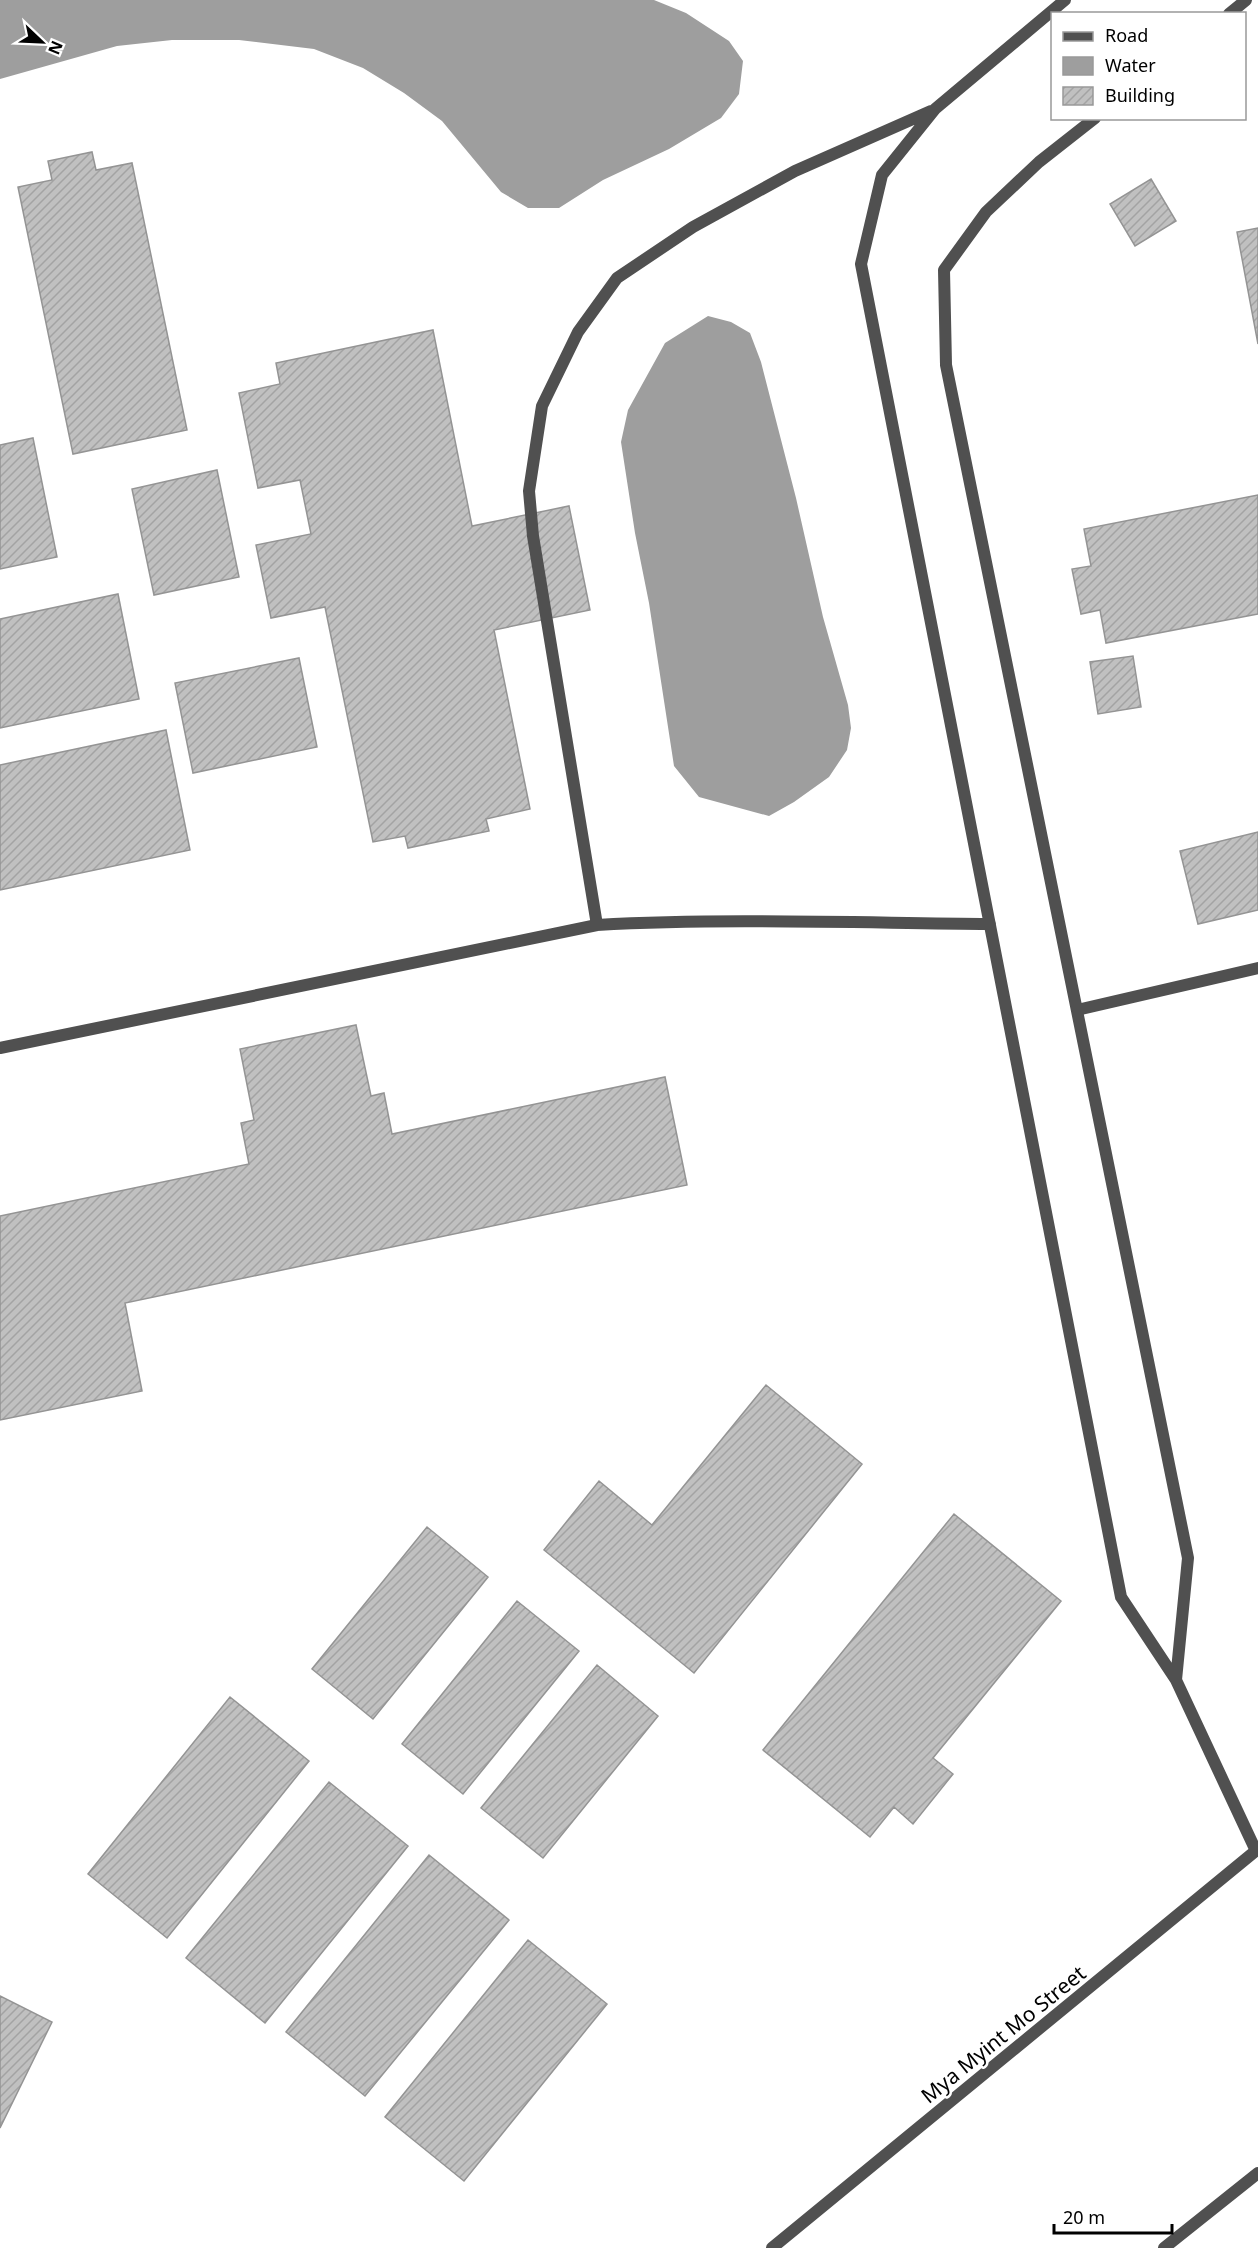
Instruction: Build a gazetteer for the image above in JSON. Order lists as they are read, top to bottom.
{
  "streets": {
    "street": ["Mya Myint Mo Street"]
  },
  "legend": ["Road", "Water", "Building"],
  "scale_bar": "20 m",
  "north": "bottom right"
}
